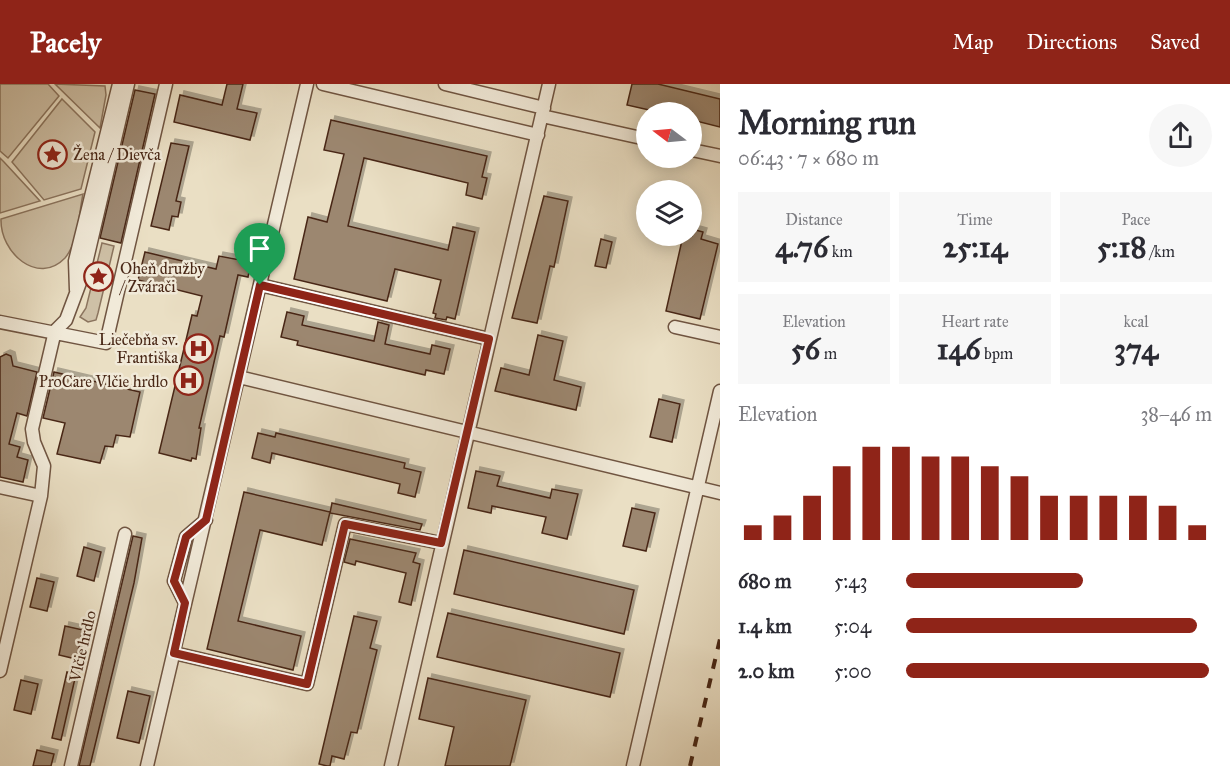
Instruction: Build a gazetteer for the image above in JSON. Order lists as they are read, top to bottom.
{
  "streets": {
    "street": ["Vlčie hrdlo"]
  },
  "places": {
    "place": ["Žena / Dievča", "Oheň družby / Zvárači"],
    "hospital": ["Liečebňa sv. Františka", "ProCare Vlčie hrdlo"]
  },
  "north": "left",
  "page": {
    "header": "Pacely",
    "nav": ["Map", "Directions", "Saved"],
    "heading": ["Morning run", "06:43 · 7 × 680 m"],
    "stats": [
      ["Distance", "4.76 km"],
      ["Time", "25:14"],
      ["Pace", "5:18 /km"],
      ["Elevation", "56 m"],
      ["Heart rate", "146 bpm"],
      ["kcal", "374"]
    ],
    "chart": ["Elevation", "38–46 m"],
    "list": [
      {
        "name": "680 m",
        "note": "5:43"
      },
      {
        "name": "1.4 km",
        "note": "5:04"
      },
      {
        "name": "2.0 km",
        "note": "5:00"
      }
    ]
  }
}
